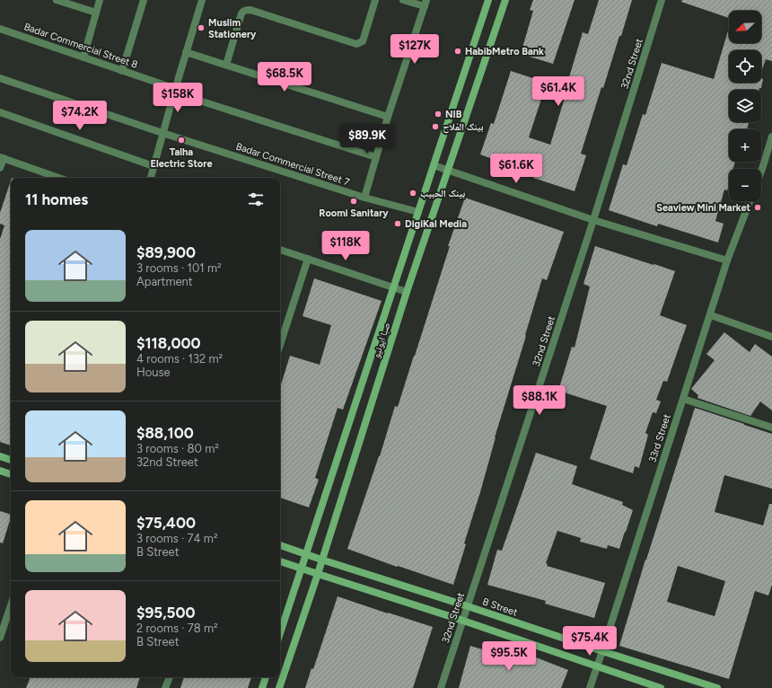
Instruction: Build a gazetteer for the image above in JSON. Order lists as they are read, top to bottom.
{
  "streets": {
    "main road": ["صبا ایونیو", "B Street"],
    "street": [
      "Badar Commercial Street 8",
      "32nd Street",
      "Badar Commercial Street 7",
      "33rd Street"
    ]
  },
  "crossings": [
    ["32nd Street", "B Street"],
    ["Badar Commercial Street 7", "صبا ایونیو"],
    ["صبا ایونیو", "B Street"],
    ["33rd Street", "B Street"]
  ],
  "places": [
    "Muslim Stationery",
    "HabibMetro Bank",
    "NIB",
    "بینک الفلاح",
    "Talha Electric Store",
    "بينک الحبيب",
    "Roomi Sanitary",
    "Seaview Mini Market",
    "DigiKal Media"
  ],
  "north": "bottom left",
  "page": {
    "map_buttons": ["+", "−"],
    "price": [
      "$127K",
      "$68.5K",
      "$61.4K",
      "$158K",
      "$74.2K",
      "$89.9K",
      "$61.6K",
      "$118K",
      "$88.1K",
      "$75.4K",
      "$95.5K"
    ],
    "heading": "11 homes",
    "list": [
      {
        "name": "$89,900",
        "note": "3 rooms · 101 m² · Apartment"
      },
      {
        "name": "$118,000",
        "note": "4 rooms · 132 m² · House"
      },
      {
        "name": "$88,100",
        "note": "3 rooms · 80 m² · 32nd Street"
      },
      {
        "name": "$75,400",
        "note": "3 rooms · 74 m² · B Street"
      },
      {
        "name": "$95,500",
        "note": "2 rooms · 78 m² · B Street"
      }
    ]
  }
}
